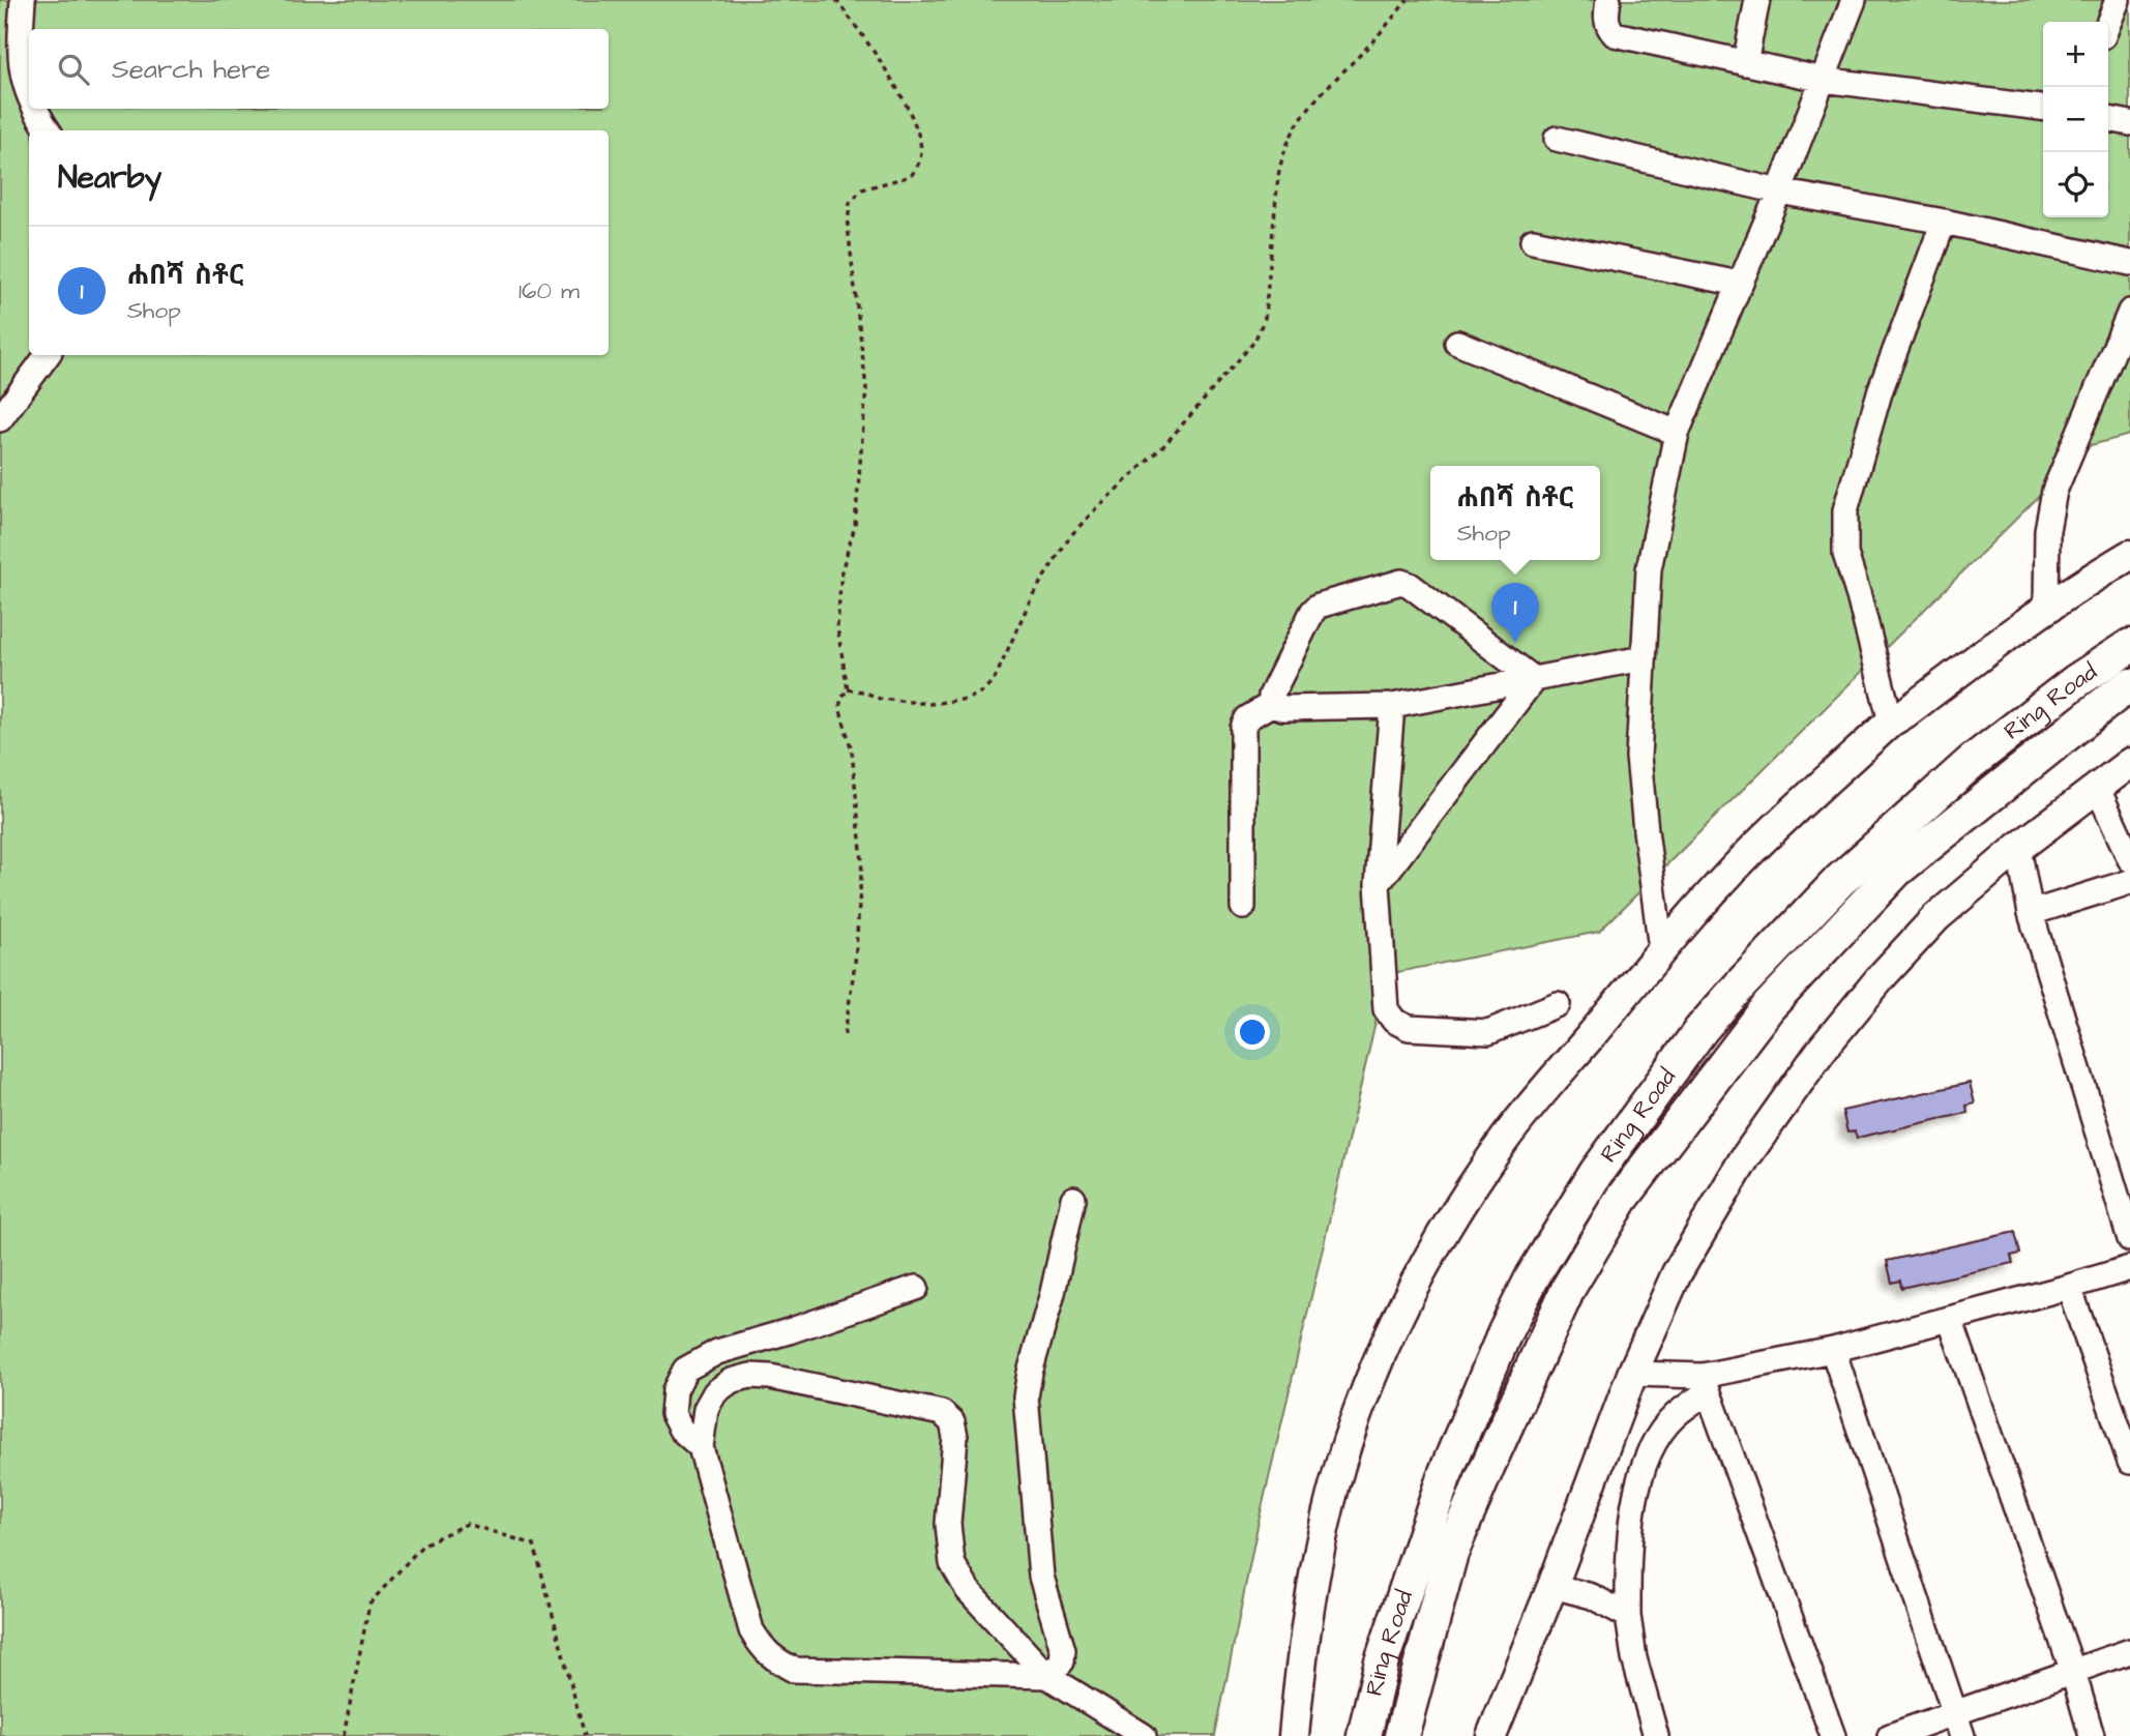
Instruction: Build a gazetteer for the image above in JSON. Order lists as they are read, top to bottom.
{
  "streets": {
    "highway": ["Ring Road"]
  },
  "page": {
    "map_buttons": ["+", "−"],
    "search": "Search here",
    "heading": "Nearby",
    "list": [
      {
        "mark": "1",
        "name": "ሐበሻ ስቶር",
        "note": "Shop",
        "value": "160 m"
      }
    ],
    "popup": ["ሐበሻ ስቶር", "Shop"],
    "pins": "1"
  }
}
